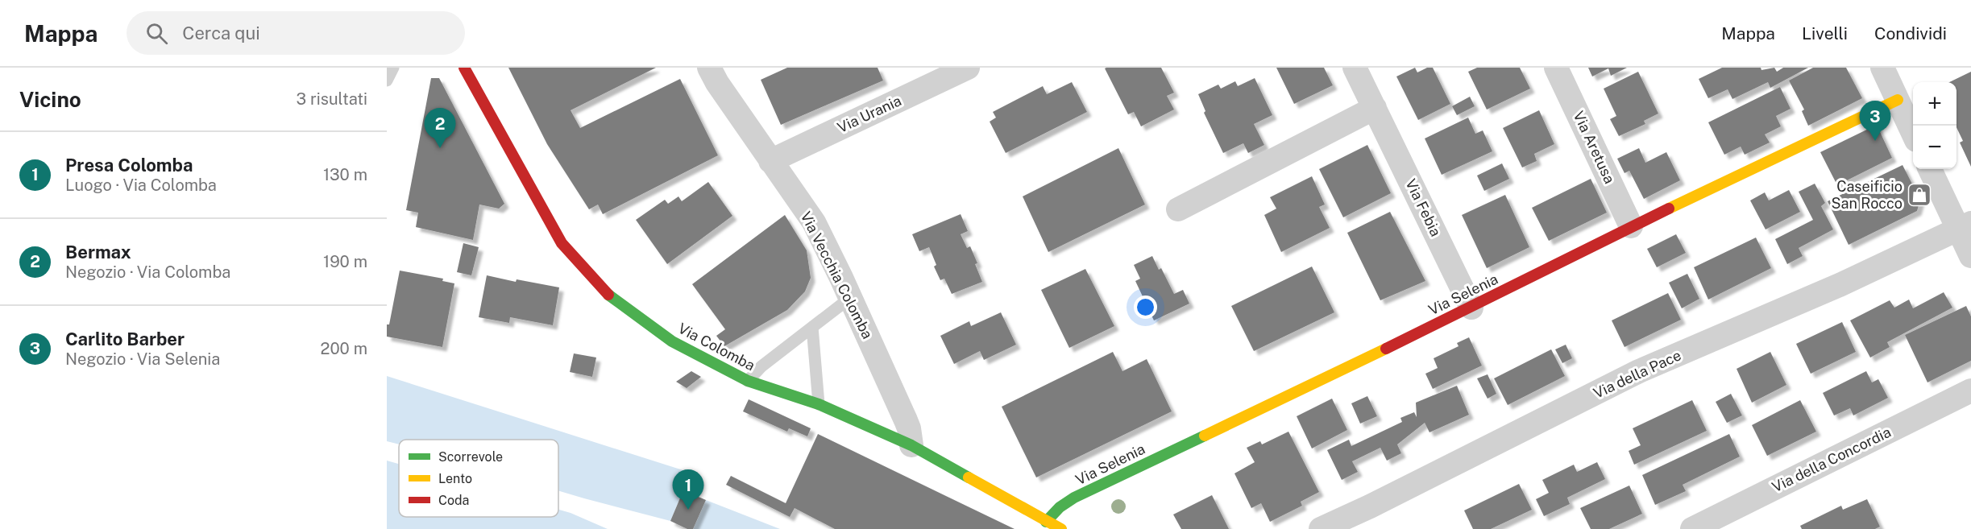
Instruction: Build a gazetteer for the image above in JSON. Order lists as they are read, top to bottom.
{
  "streets": {
    "street": [
      "Via Urania",
      "Via Aretusa",
      "Via Febia",
      "Via Vecchia Colomba",
      "Via Selenia",
      "Via Colomba",
      "Via della Pace",
      "Via della Concordia"
    ]
  },
  "crossings": [
    ["Via Urania", "Via Vecchia Colomba"],
    ["Via Aretusa", "Via Selenia"],
    ["Via Febia", "Via Selenia"],
    ["Via Vecchia Colomba", "Via Colomba"],
    ["Via Selenia", "Via Colomba"]
  ],
  "places": {
    "shop": ["Caseificio San Rocco"]
  },
  "legend": ["Scorrevole", "Lento", "Coda"],
  "page": {
    "header": "Mappa",
    "search": "Cerca qui",
    "nav": ["Mappa", "Livelli", "Condividi"],
    "heading": ["Vicino", "3 risultati"],
    "map_buttons": ["+", "−"],
    "pins": ["3", "2", "1"],
    "list": [
      {
        "mark": "1",
        "name": "Presa Colomba",
        "note": "Luogo · Via Colomba",
        "value": "130 m"
      },
      {
        "mark": "2",
        "name": "Bermax",
        "note": "Negozio · Via Colomba",
        "value": "190 m"
      },
      {
        "mark": "3",
        "name": "Carlito Barber",
        "note": "Negozio · Via Selenia",
        "value": "200 m"
      }
    ]
  }
}
